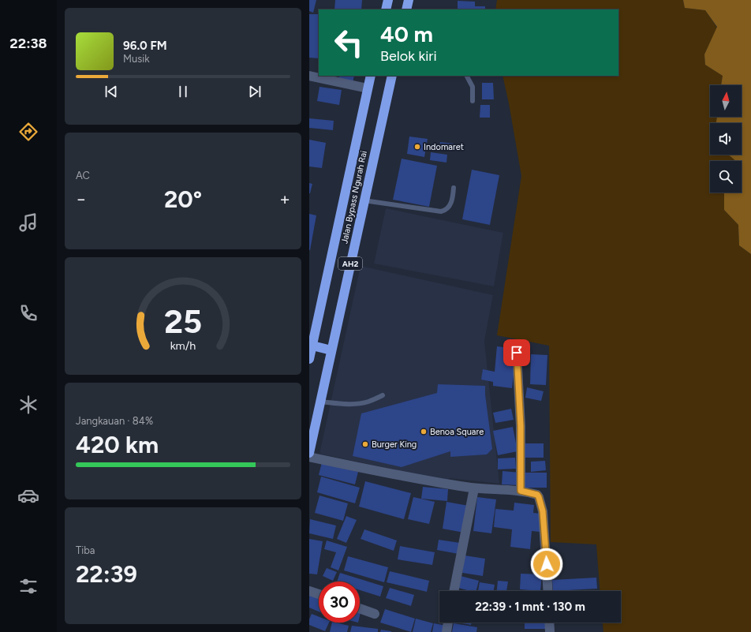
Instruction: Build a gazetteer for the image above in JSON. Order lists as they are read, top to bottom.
{
  "streets": {
    "highway": ["Jalan Bypass Ngurah Rai", "AH2"]
  },
  "places": ["Indomaret", "Benoa Square", "Burger King"],
  "north": "top",
  "page": {
    "tabs": "22:38",
    "turn": ["40 m", "Belok kiri"],
    "song": ["96.0 FM", "Musik"],
    "tile": [
      "AC",
      ["Jangkauan · 84%", "420 km"],
      ["Tiba", "22:39"]
    ],
    "heat": ["−", "20°", "+"],
    "limit": "30",
    "trip": "22:39 · 1 mnt · 130 m",
    "gauge": ["25", "km/h"]
  }
}
